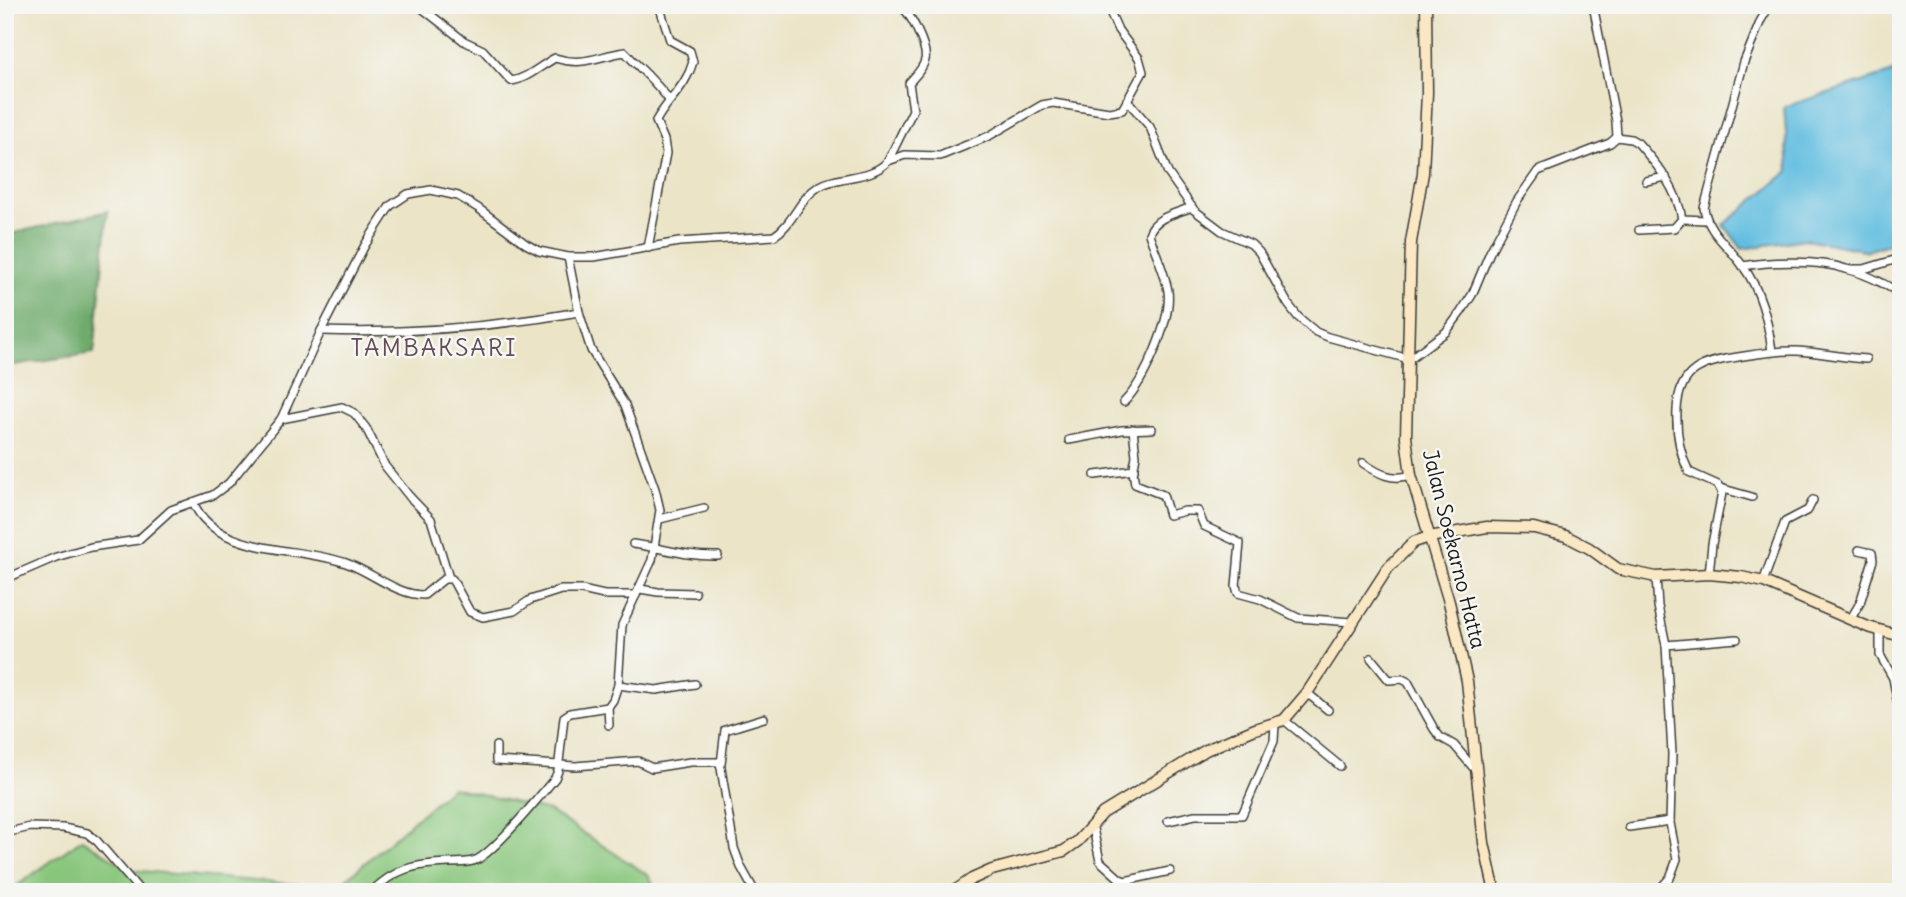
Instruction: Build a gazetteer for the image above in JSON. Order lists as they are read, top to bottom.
{
  "streets": {
    "street": ["Jalan Soekarno Hatta"]
  },
  "districts": ["TAMBAKSARI"]
}
